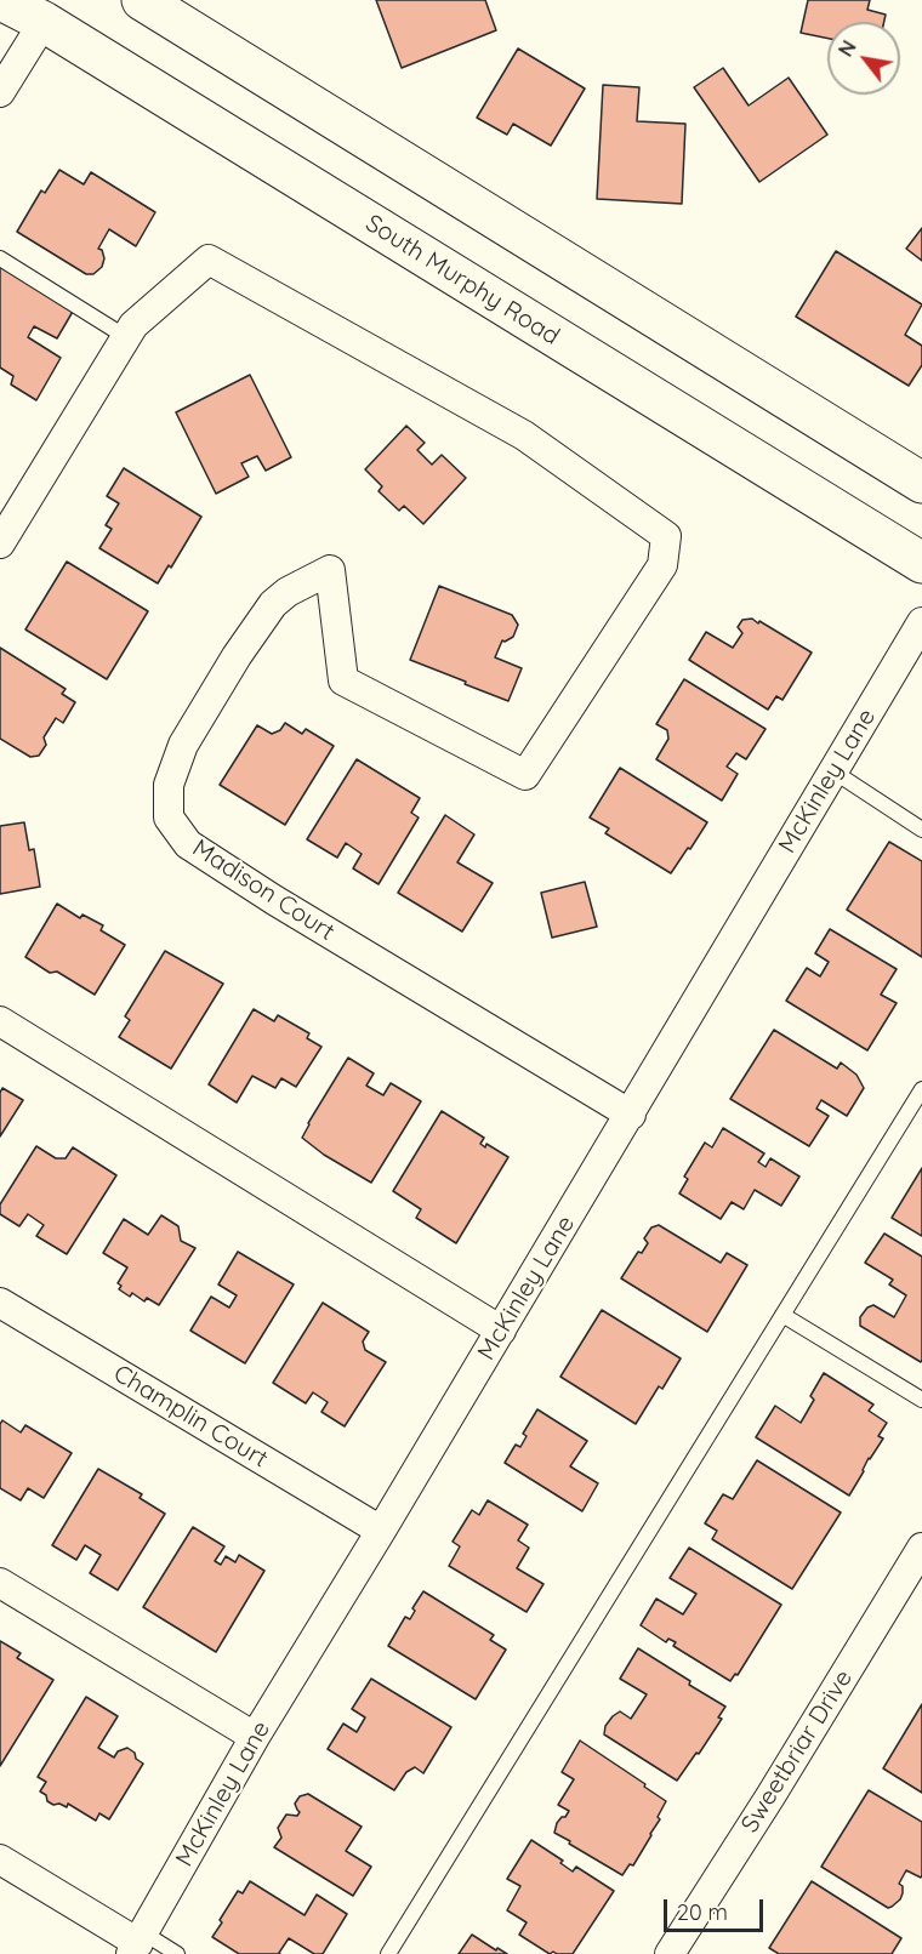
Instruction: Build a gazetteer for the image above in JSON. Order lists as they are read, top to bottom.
{
  "streets": {
    "main road": ["South Murphy Road"],
    "street": [
      "McKinley Lane",
      "Madison Court",
      "Champlin Court",
      "Sweetbriar Drive"
    ]
  },
  "crossings": [
    ["McKinley Lane", "Madison Court"],
    ["McKinley Lane", "Champlin Court"]
  ],
  "scale_bar": "20 m",
  "north": "top left"
}
